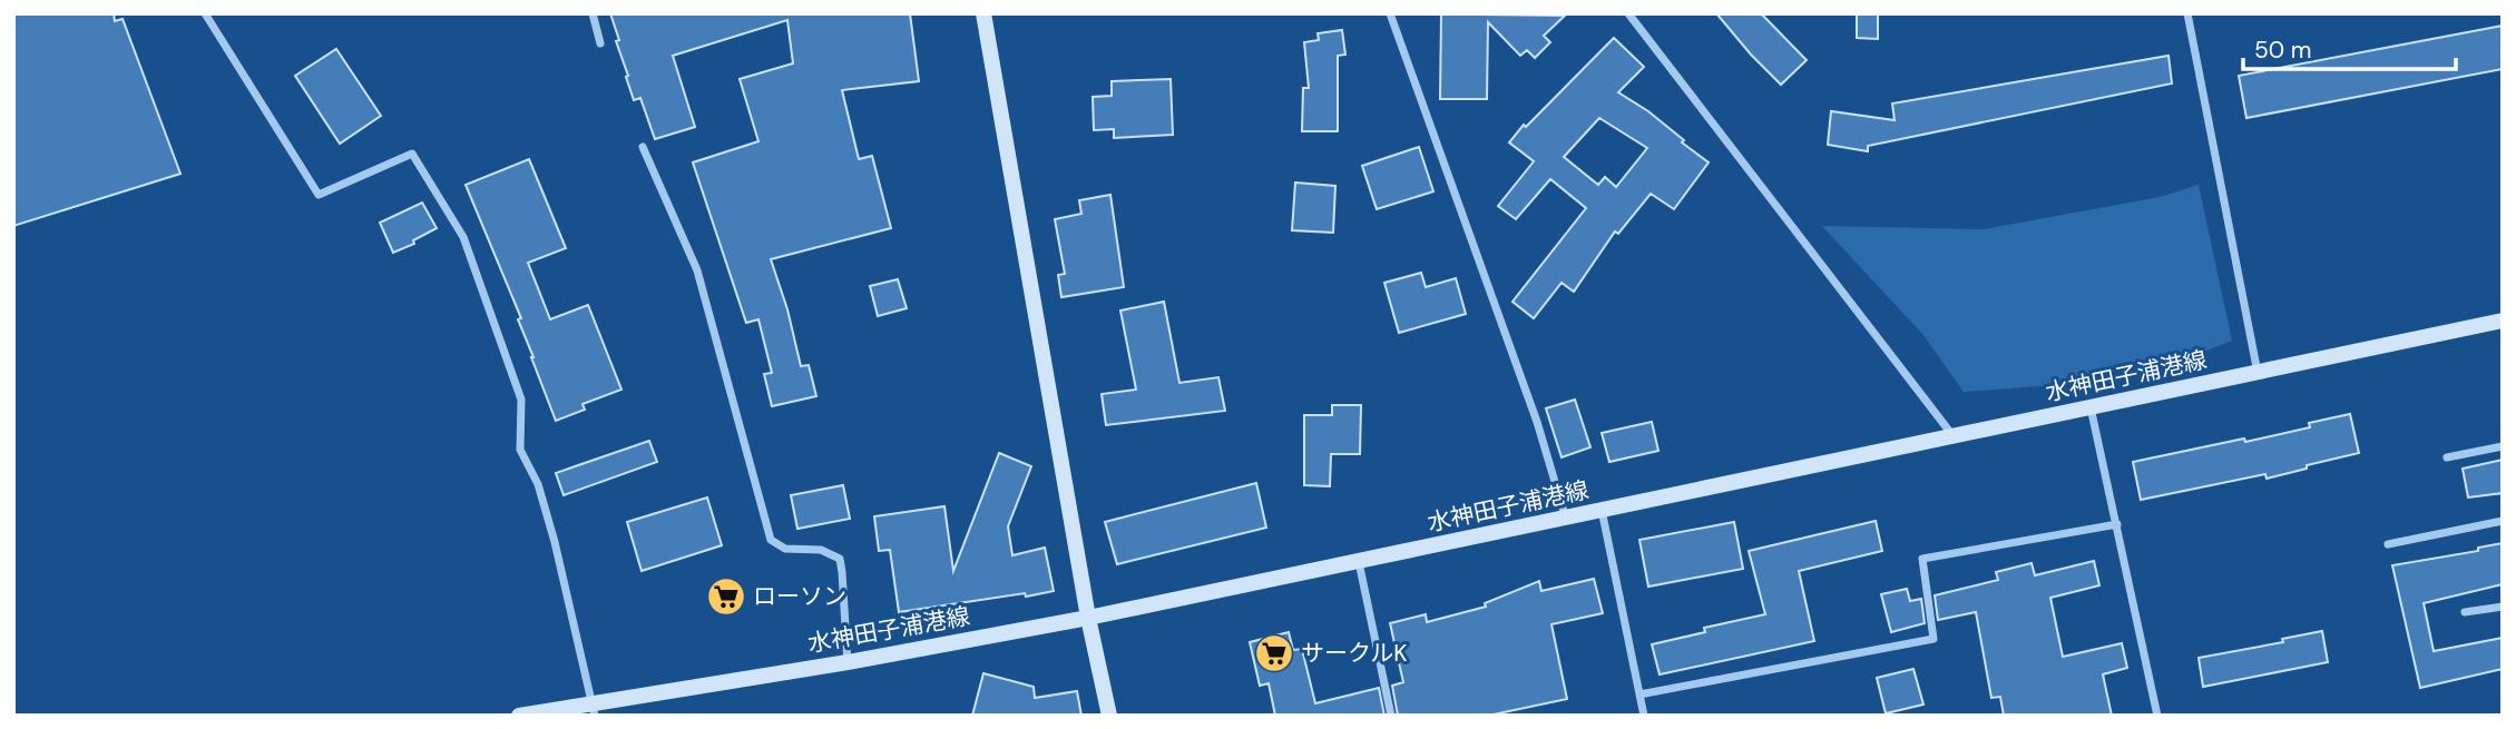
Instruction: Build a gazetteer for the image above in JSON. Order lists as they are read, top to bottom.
{
  "streets": {
    "main road": ["水神田子浦港線"]
  },
  "places": {
    "supermarket": ["ローソン", "サークルK"]
  },
  "scale_bar": "50 m"
}
